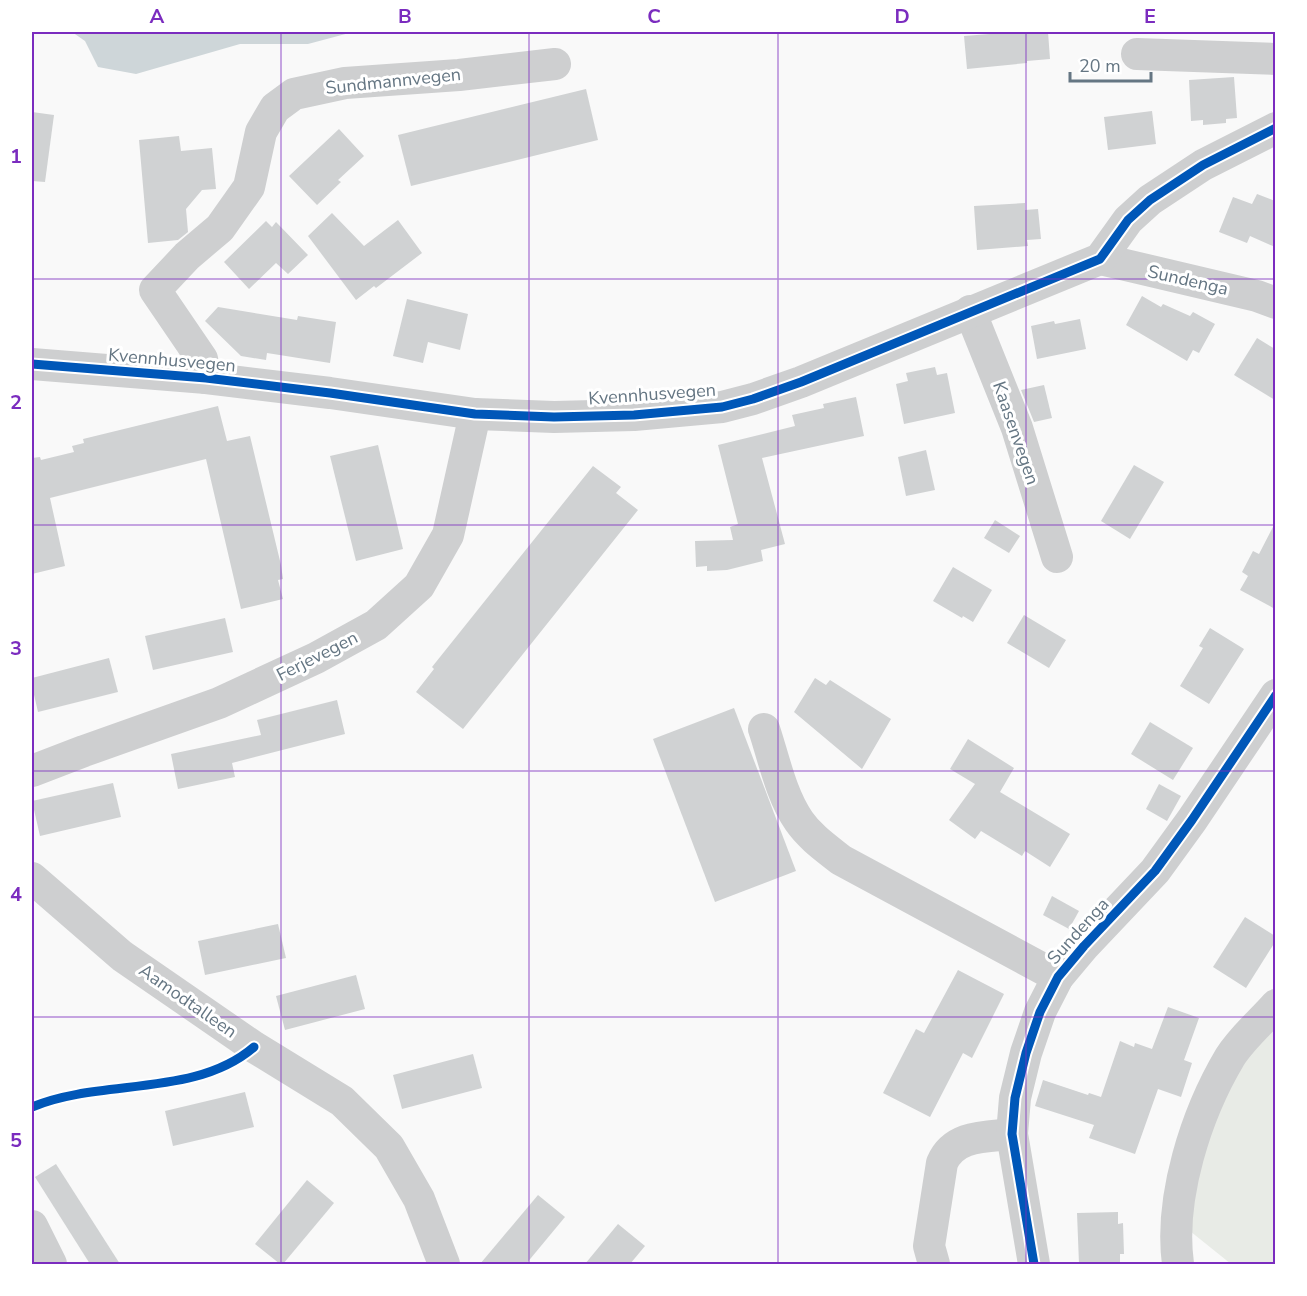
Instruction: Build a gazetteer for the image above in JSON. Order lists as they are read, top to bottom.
{
  "streets": {
    "street": [
      "Sundmannvegen",
      "Sundenga",
      "Kvennhusvegen",
      "Kaasenvegen",
      "Ferjevegen",
      "Aamodtalleen"
    ]
  },
  "crossings": [
    ["Sundmannvegen", "Kvennhusvegen"],
    ["Sundenga", "Kvennhusvegen"],
    ["Kvennhusvegen", "Kaasenvegen"],
    ["Kvennhusvegen", "Ferjevegen"]
  ],
  "scale_bar": "20 m",
  "grid": {
    "columns": [
      "A",
      "B",
      "C",
      "D",
      "E"
    ],
    "rows": [
      "1",
      "2",
      "3",
      "4",
      "5"
    ]
  }
}
